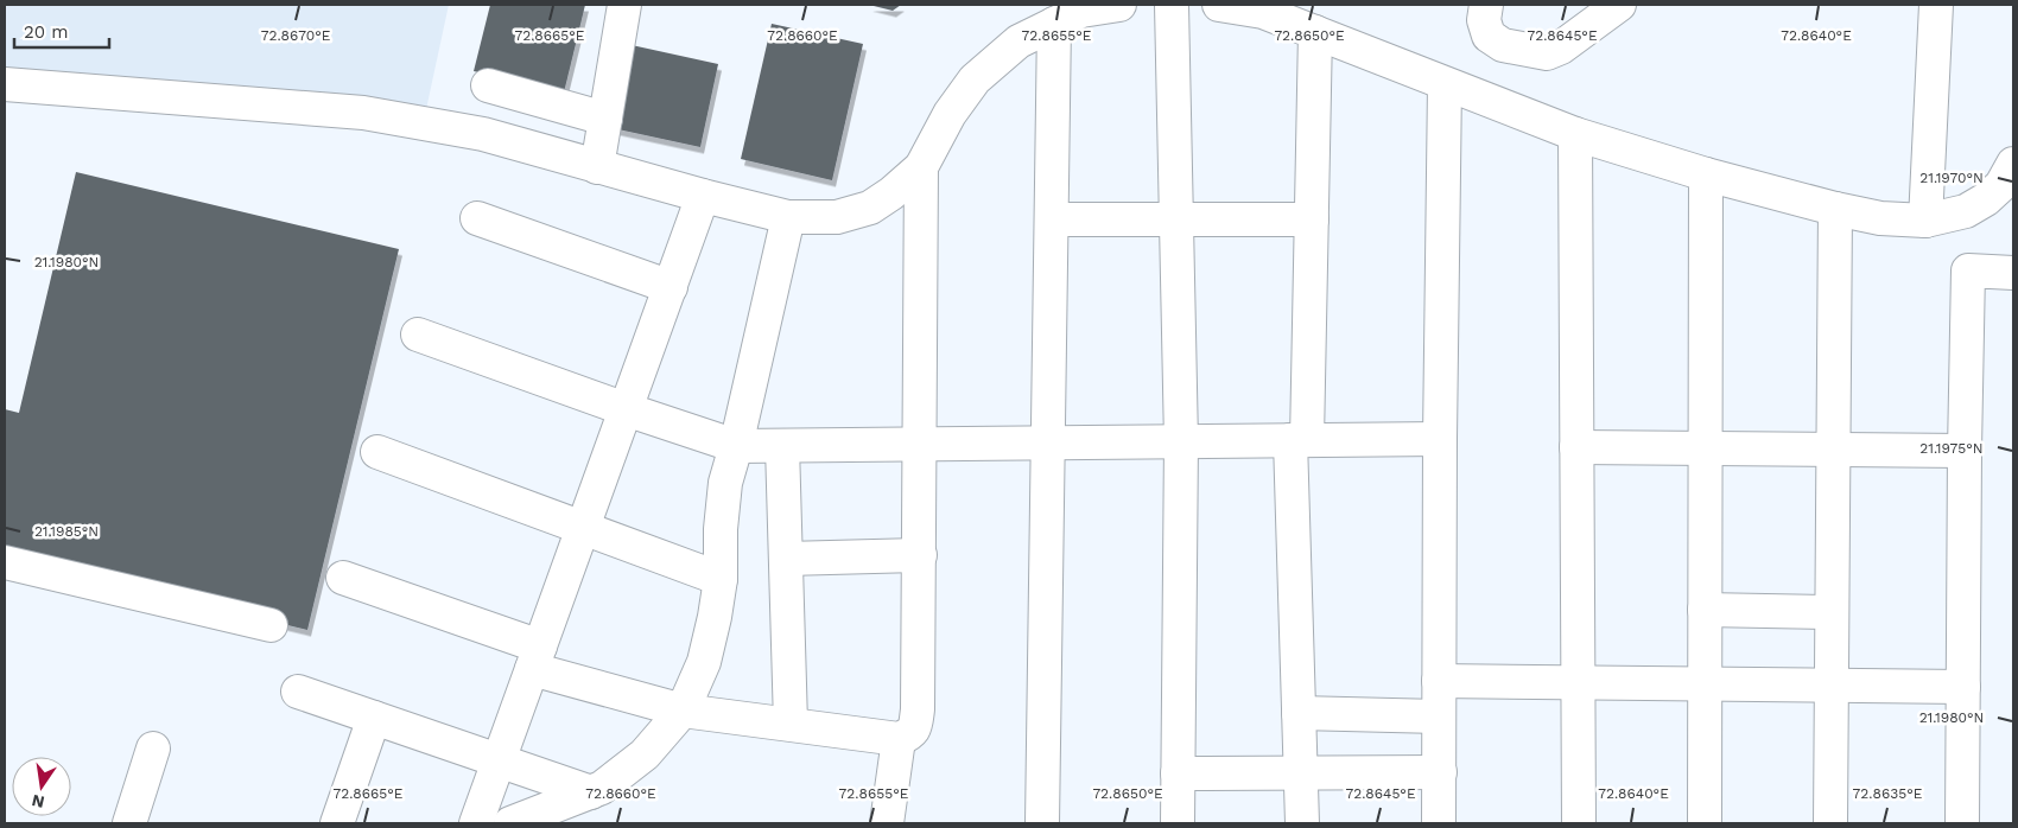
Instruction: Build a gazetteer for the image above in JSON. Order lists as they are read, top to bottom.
{
  "scale_bar": "20 m",
  "north": "bottom",
  "coordinates": [
    "72.8670°E",
    "72.8665°E",
    "72.8660°E",
    "72.8655°E",
    "72.8650°E",
    "72.8645°E",
    "72.8640°E",
    "21.1970°N",
    "21.1980°N",
    "21.1975°N",
    "21.1985°N",
    "72.8635°E"
  ]
}
